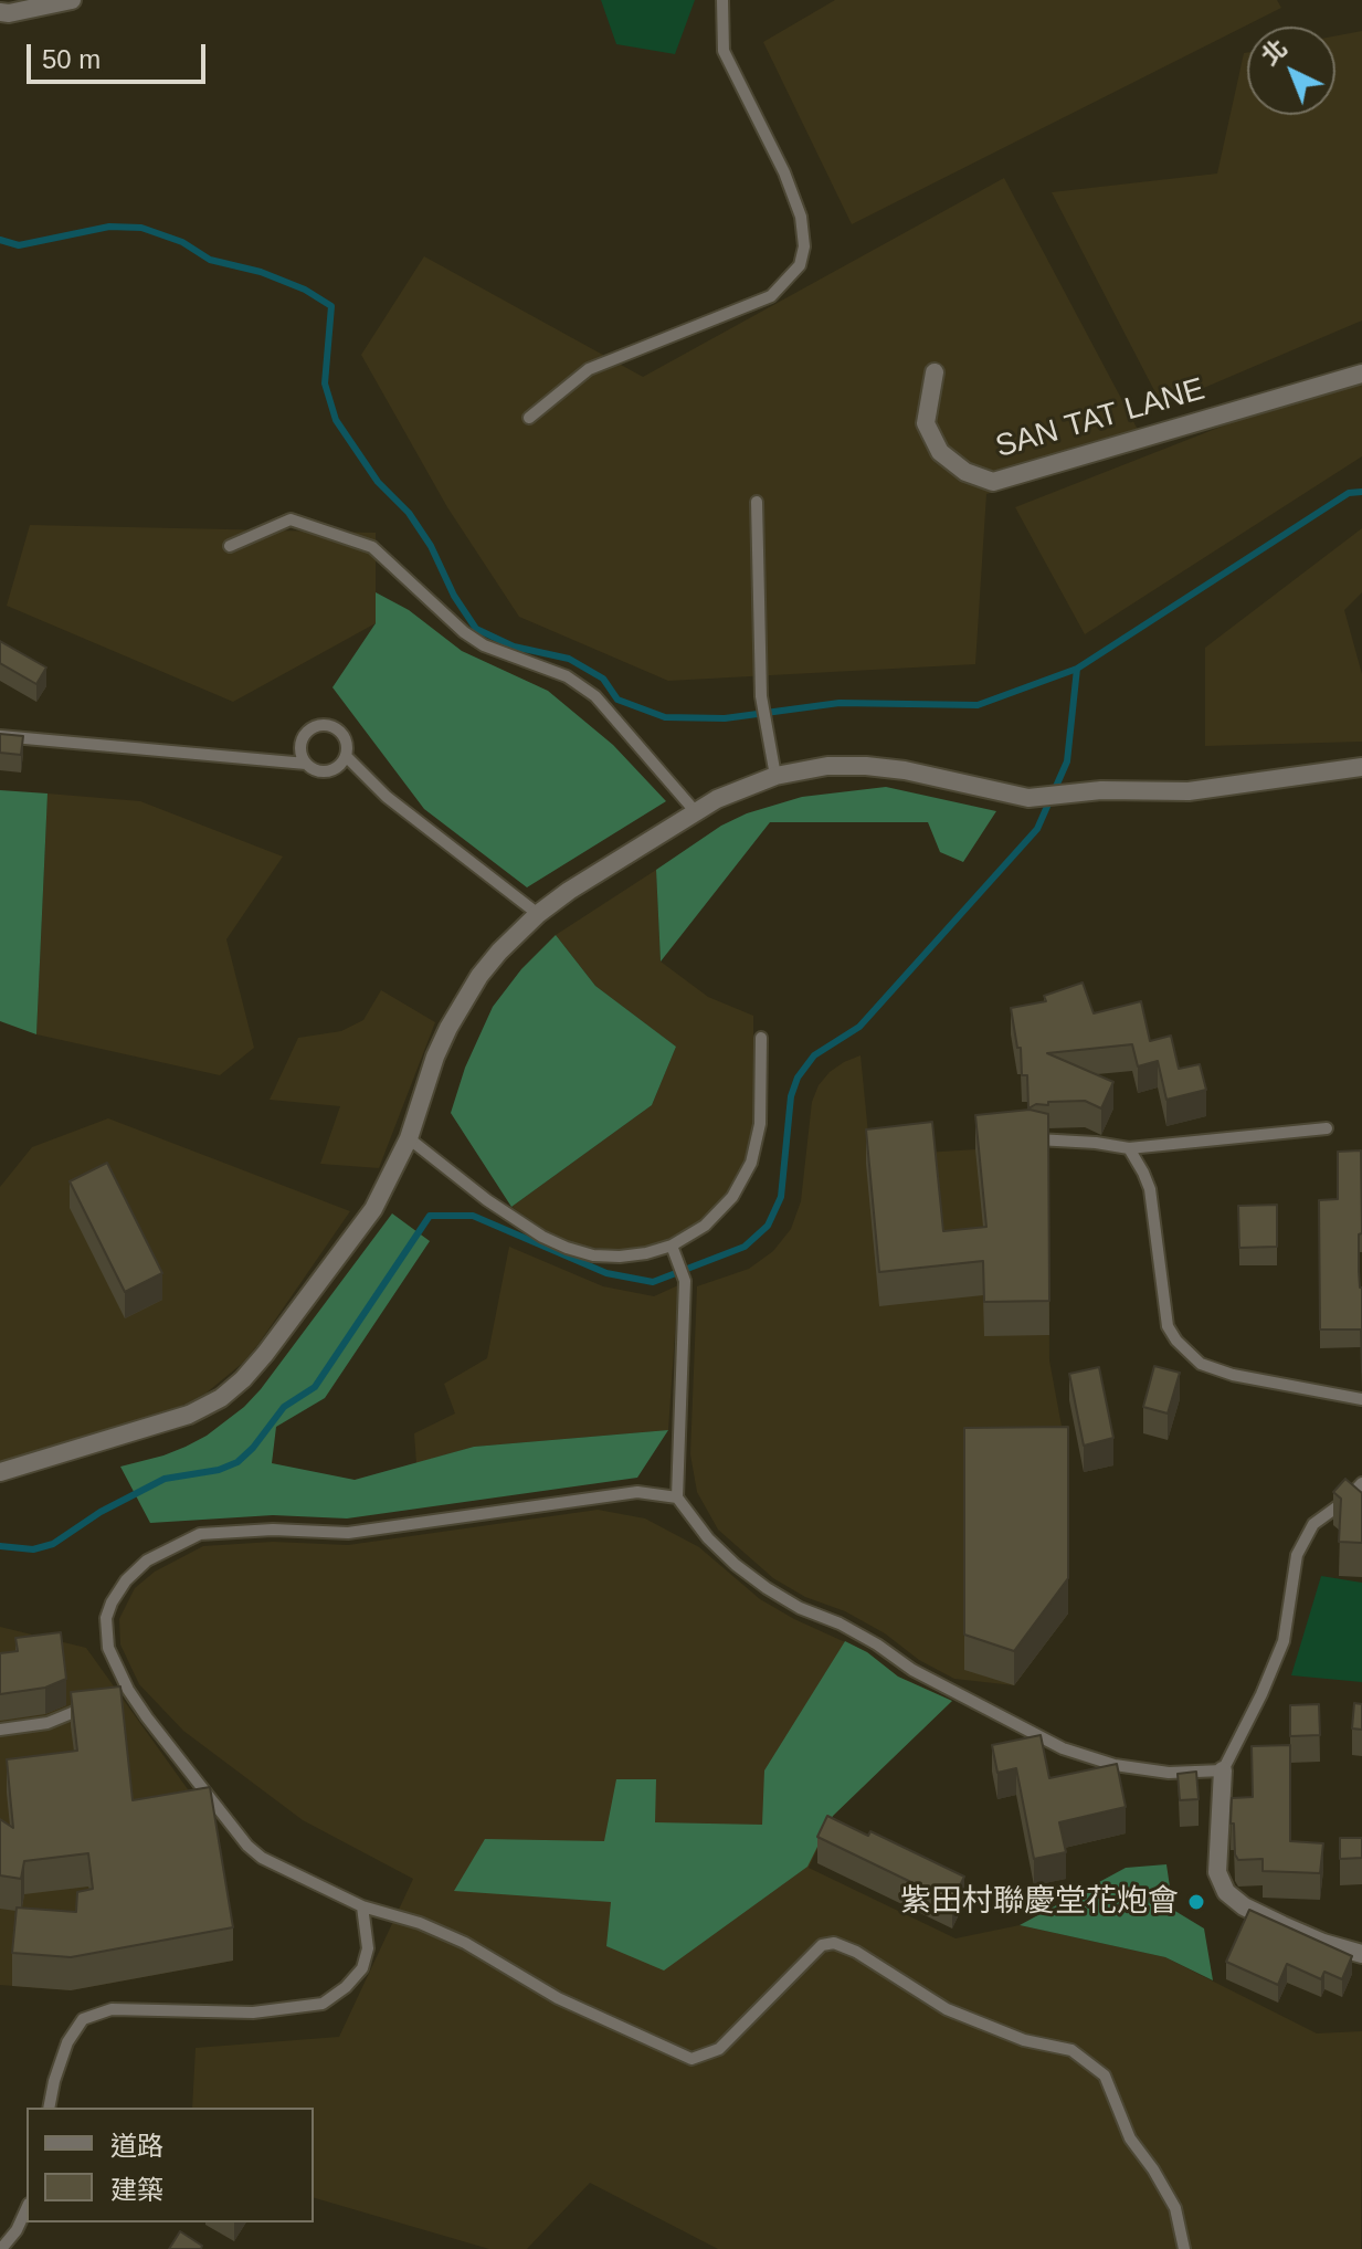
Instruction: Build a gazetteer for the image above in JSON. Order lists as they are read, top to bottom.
{
  "streets": {
    "street": ["SAN TAT LANE"]
  },
  "places": ["紫田村聯慶堂花炮會"],
  "legend": ["道路", "建築"],
  "scale_bar": "50 m",
  "north": "top left"
}
